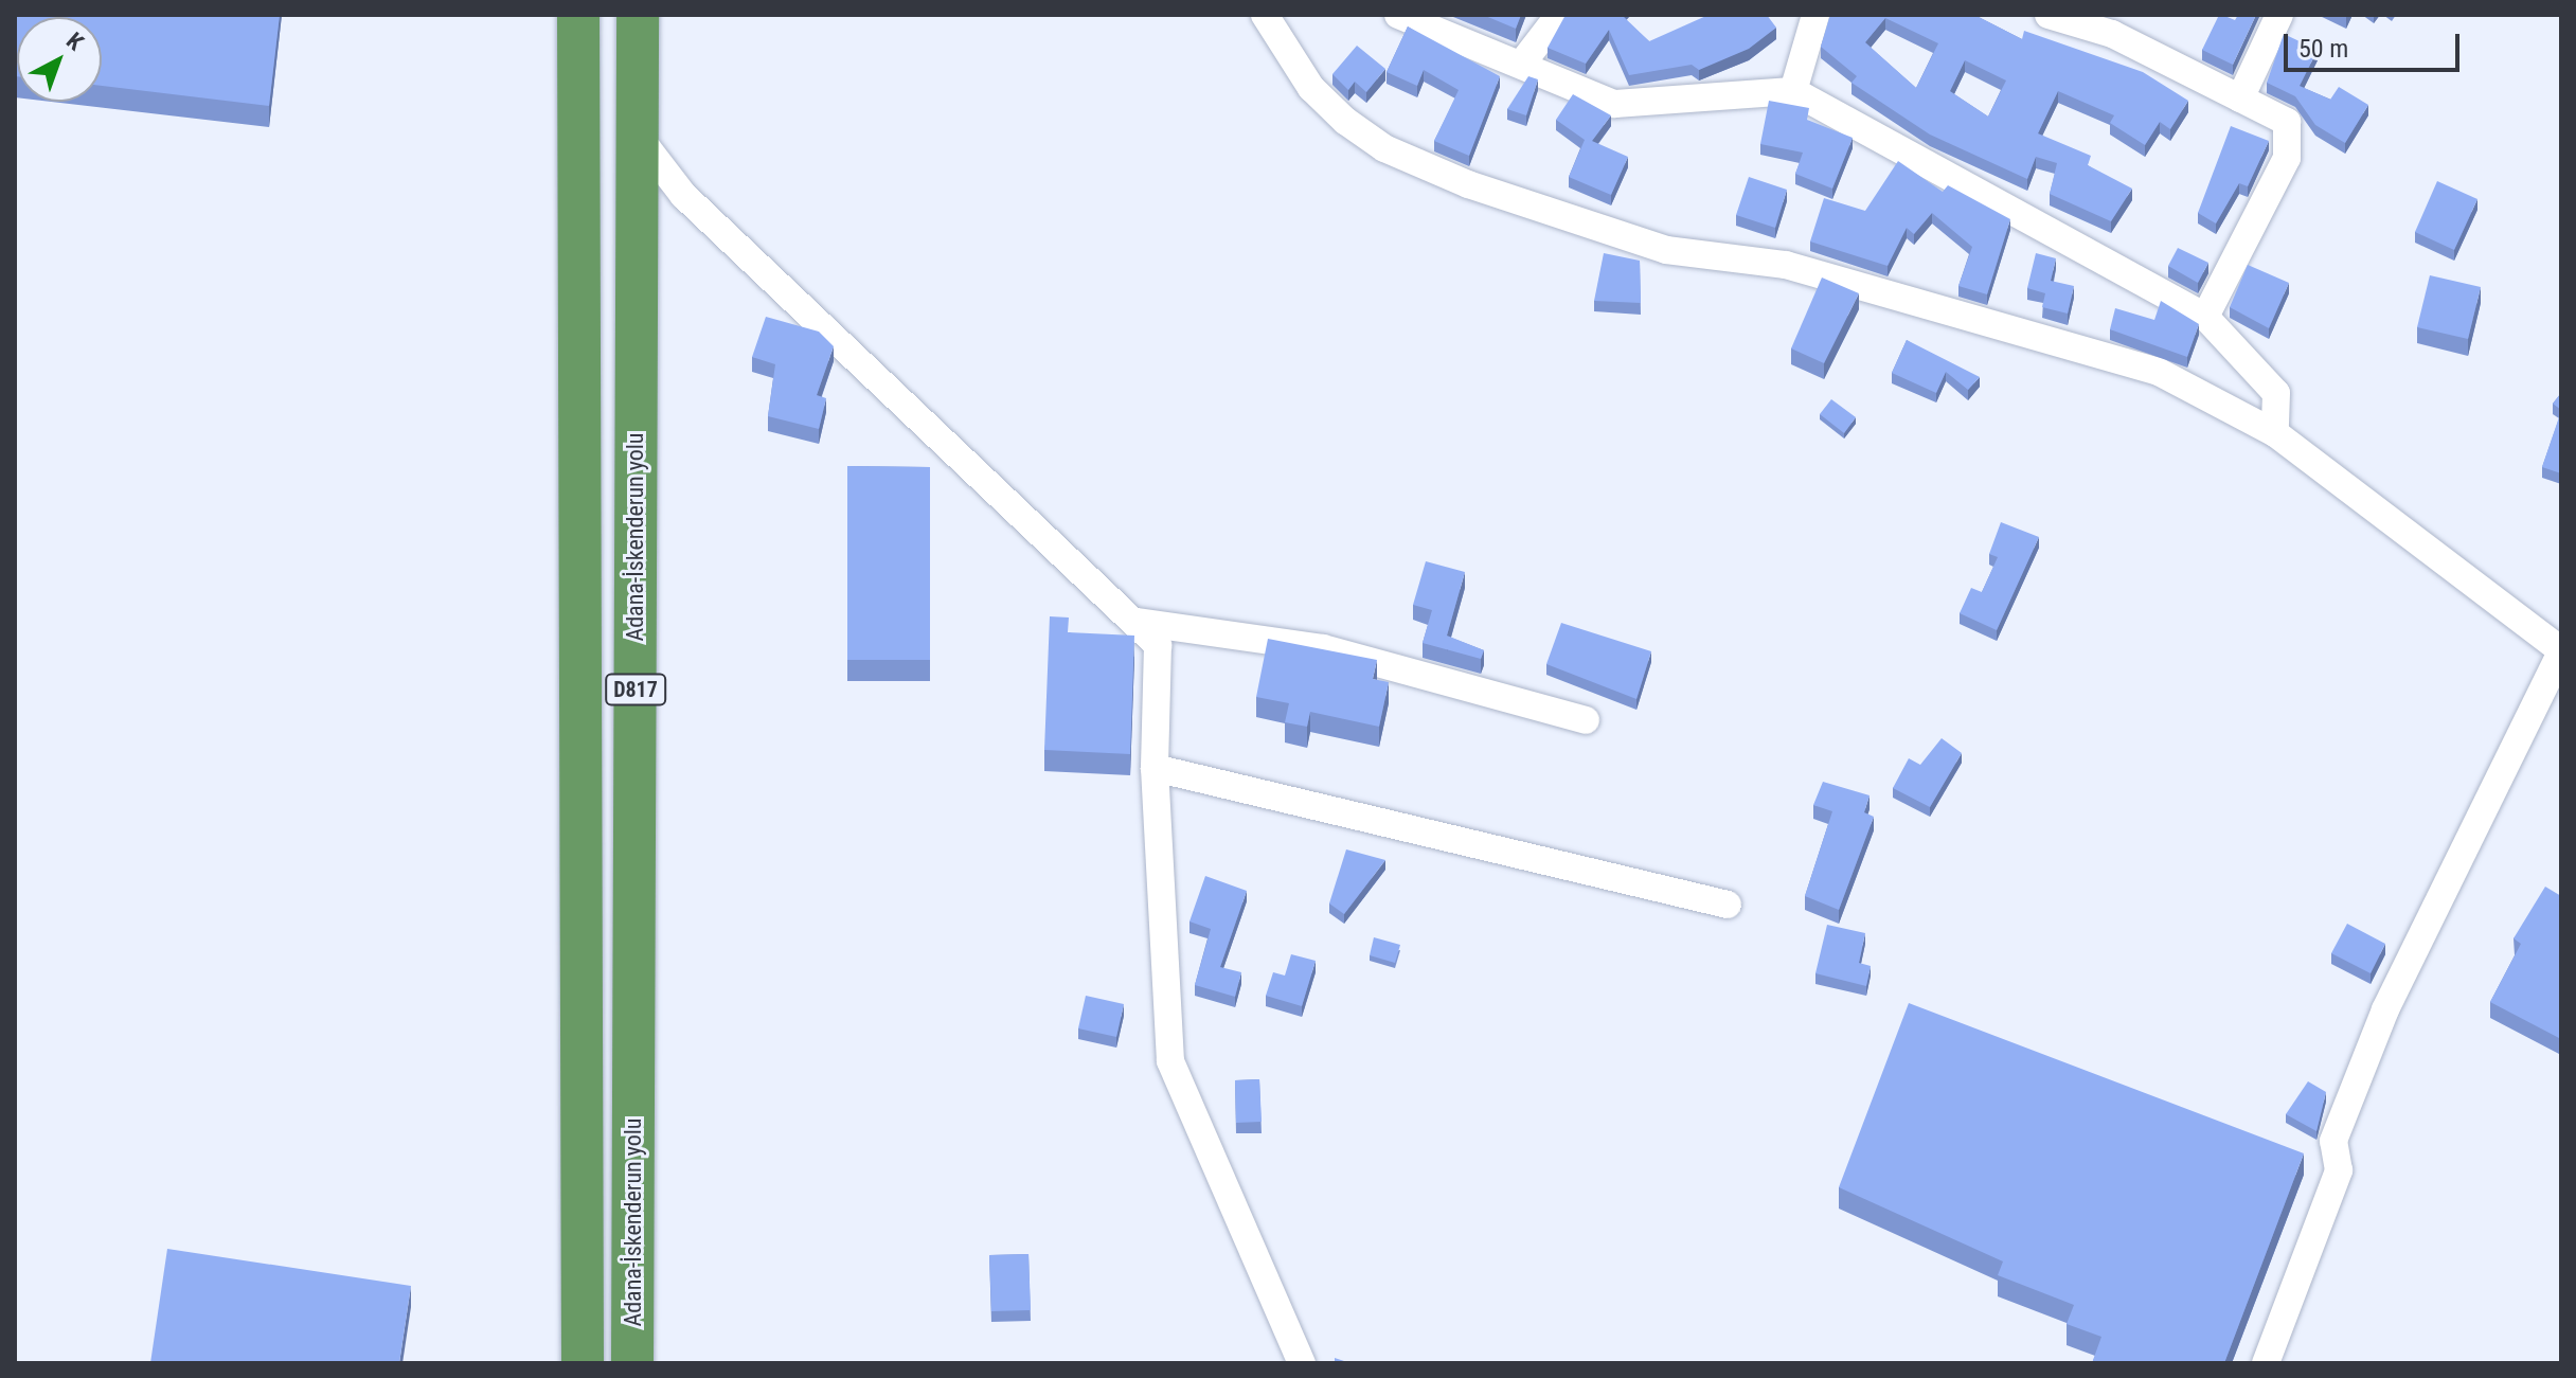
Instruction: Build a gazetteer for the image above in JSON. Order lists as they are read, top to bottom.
{
  "streets": {
    "highway": ["Adana-İskenderun yolu", "D817"]
  },
  "scale_bar": "50 m",
  "north": "top right"
}
